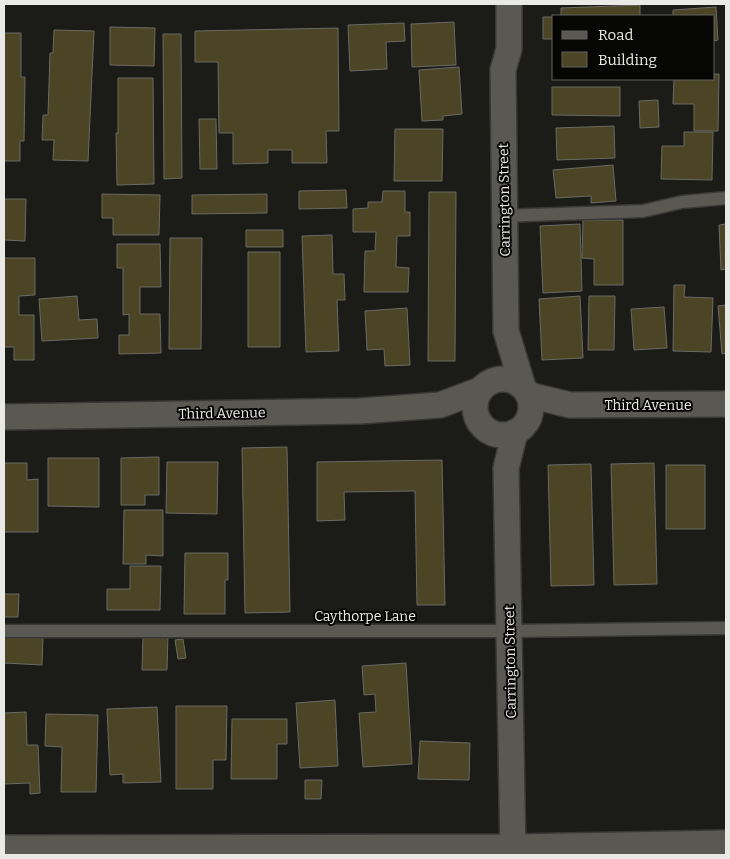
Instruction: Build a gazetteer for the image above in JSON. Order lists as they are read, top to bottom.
{
  "streets": {
    "street": ["Carrington Street", "Third Avenue"],
    "lane": ["Caythorpe Lane"]
  },
  "crossings": [
    ["Carrington Street", "Third Avenue"],
    ["Carrington Street", "Caythorpe Lane"]
  ],
  "legend": ["Road", "Building"]
}
